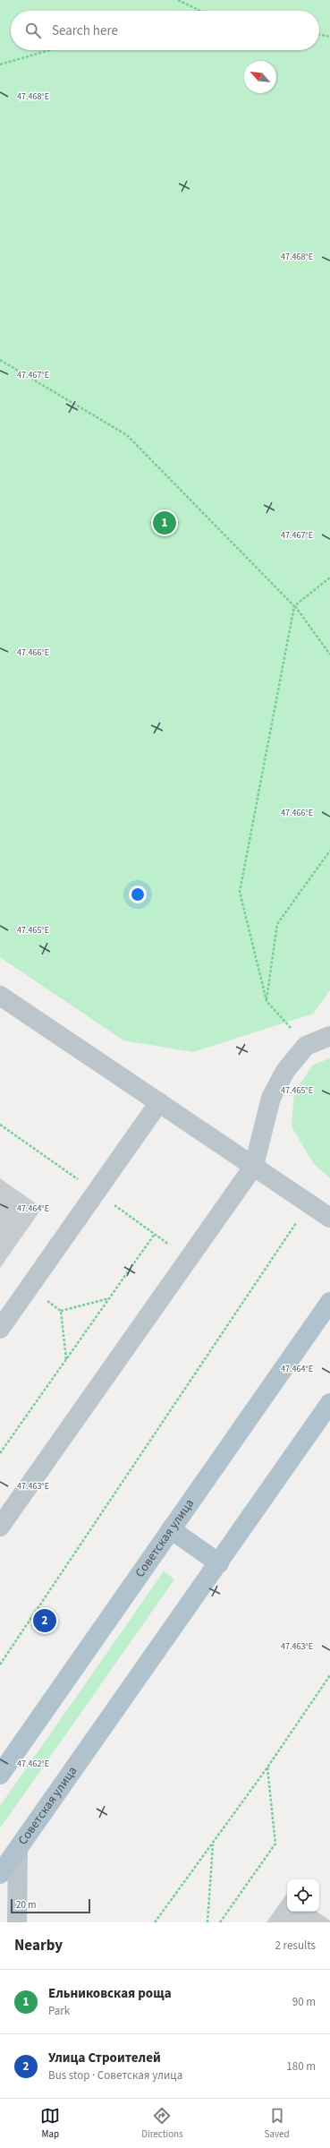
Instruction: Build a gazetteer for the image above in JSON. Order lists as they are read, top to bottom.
{
  "streets": {
    "main road": ["Советская улица"]
  },
  "scale_bar": "20 m",
  "north": "top left",
  "page": {
    "search": "Search here",
    "pins": ["1", "2"],
    "scale": "20 m",
    "heading": ["Nearby", "2 results"],
    "list": [
      {
        "mark": "1",
        "name": "Ельниковская роща",
        "note": "Park",
        "value": "90 m"
      },
      {
        "mark": "2",
        "name": "Улица Строителей",
        "note": "Bus stop · Советская улица",
        "value": "180 m"
      }
    ],
    "nav": ["Map", "Directions", "Saved"]
  },
  "coordinates": [
    "47.468°E",
    "47.467°E",
    "47.466°E",
    "47.465°E",
    "47.464°E",
    "47.463°E",
    "47.462°E"
  ]
}
